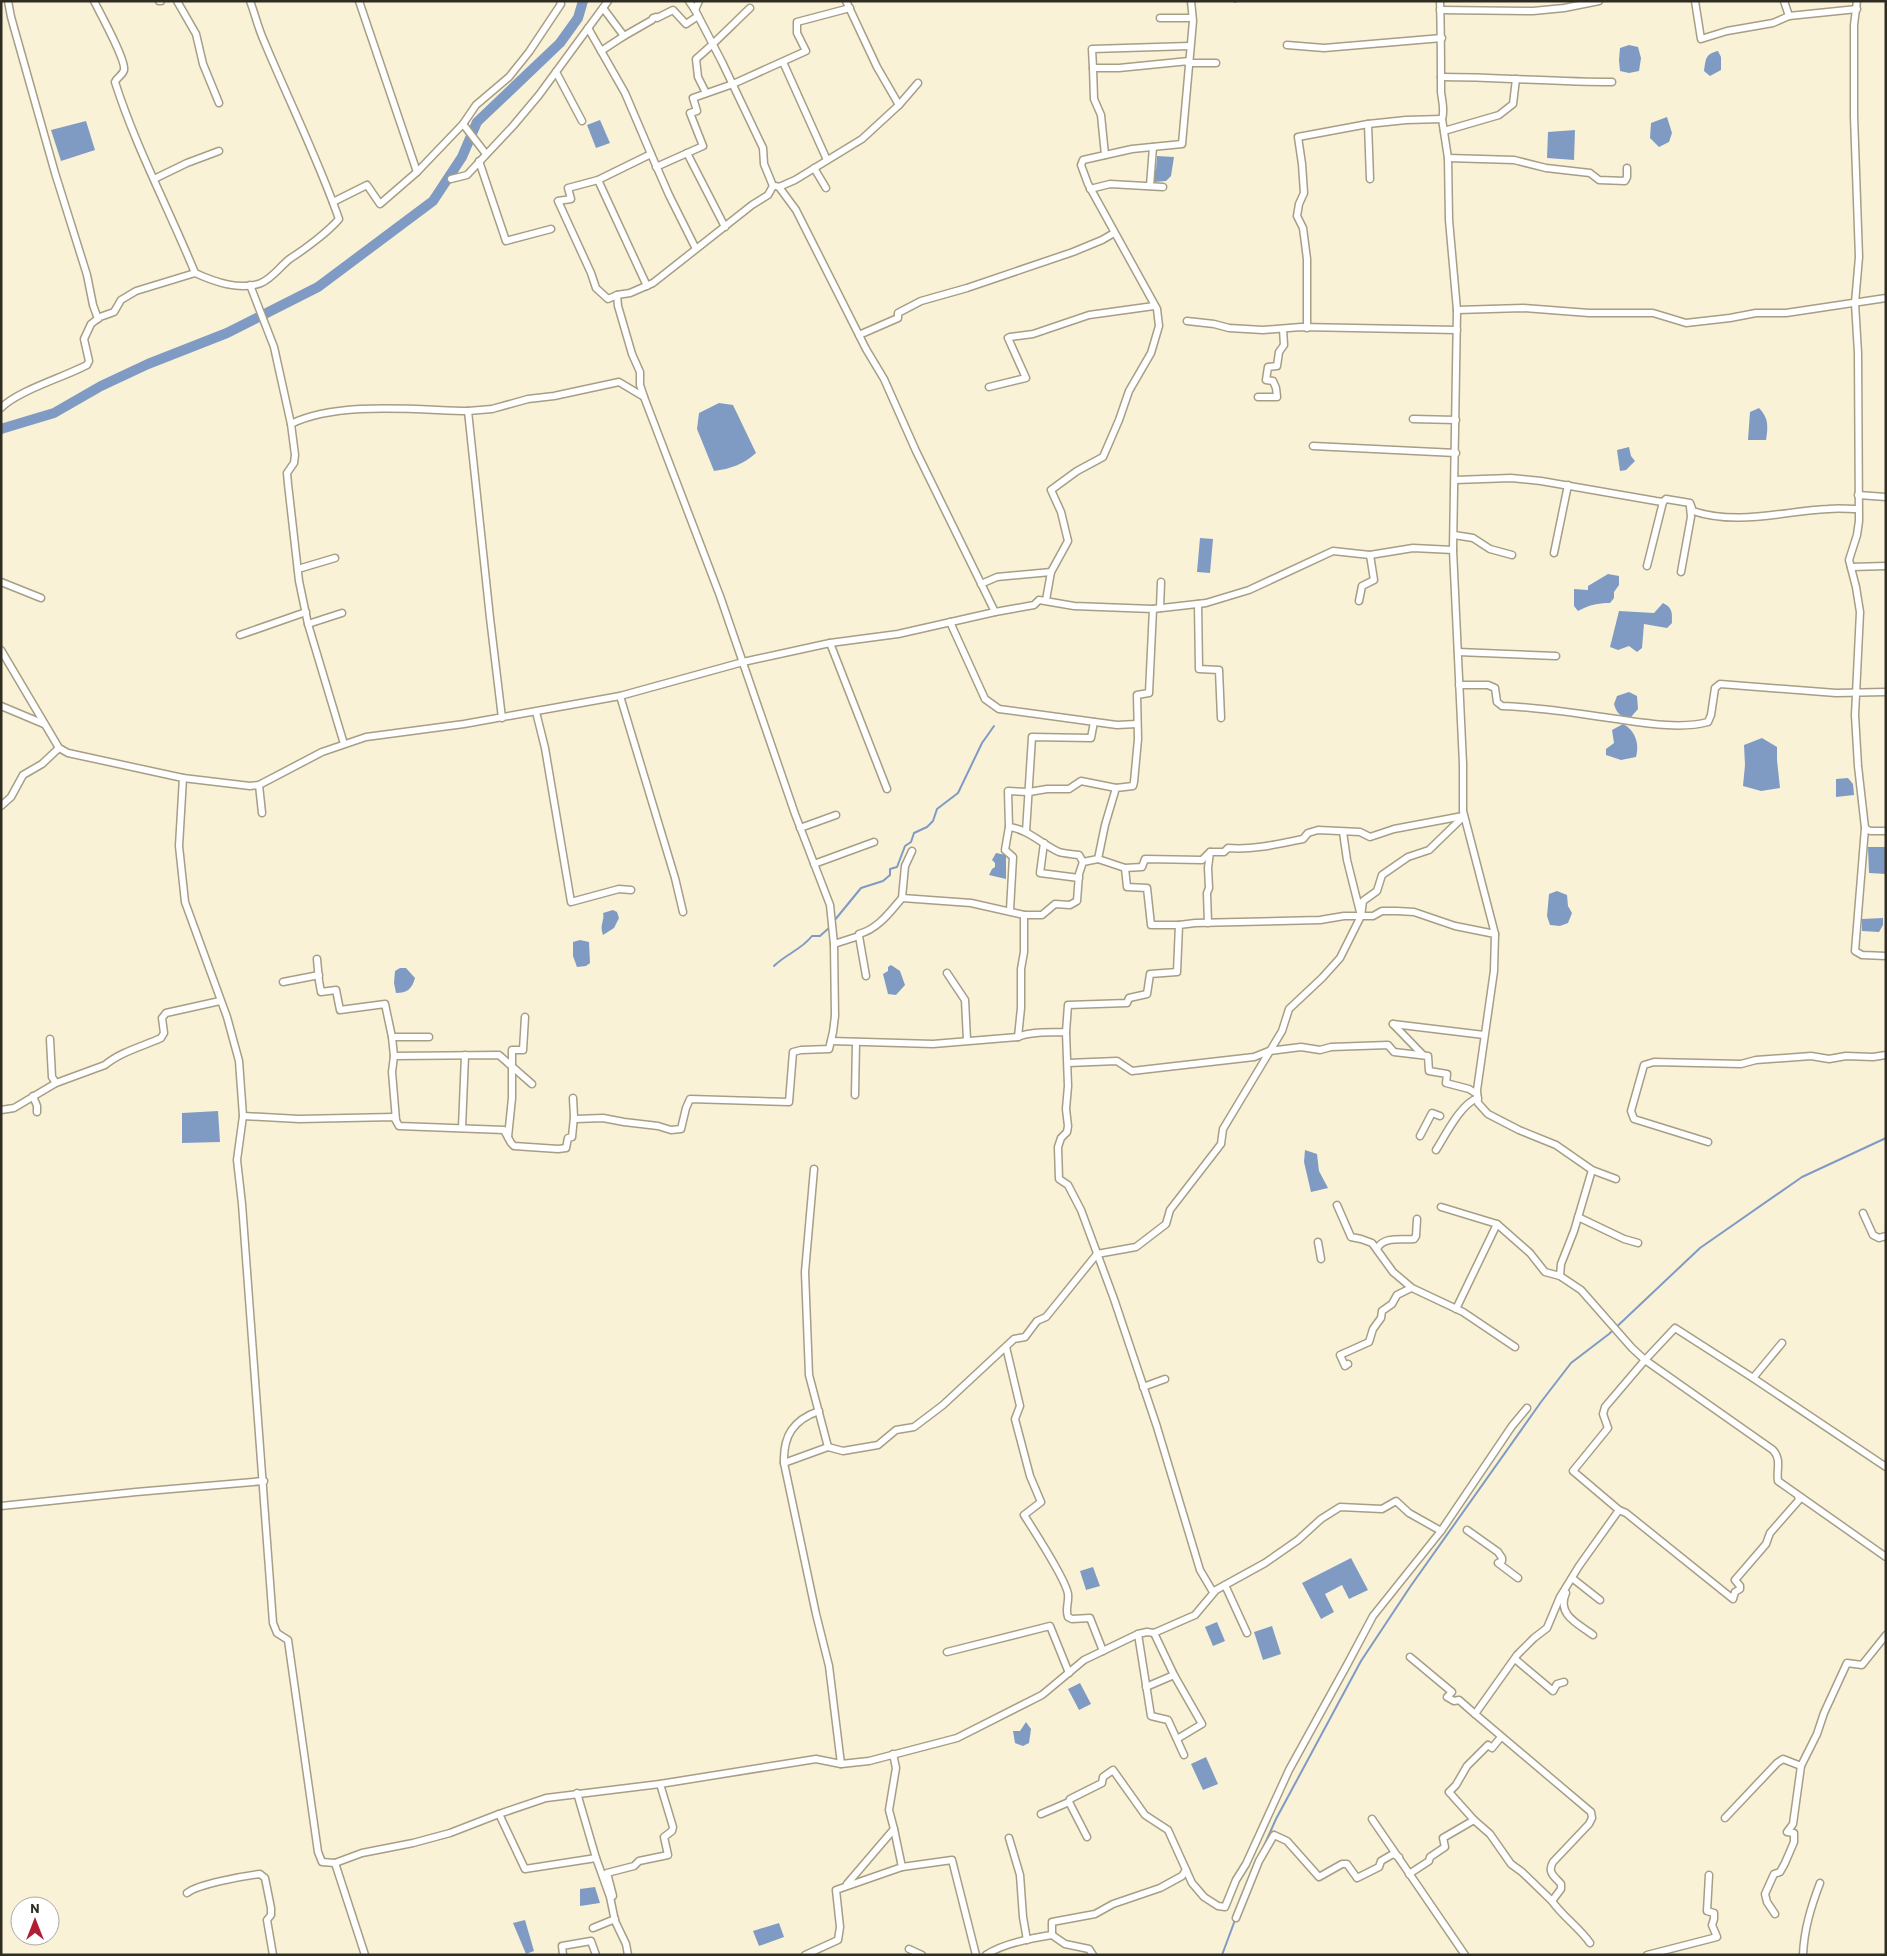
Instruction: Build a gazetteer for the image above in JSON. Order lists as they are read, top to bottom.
{
  "north": "top"
}
